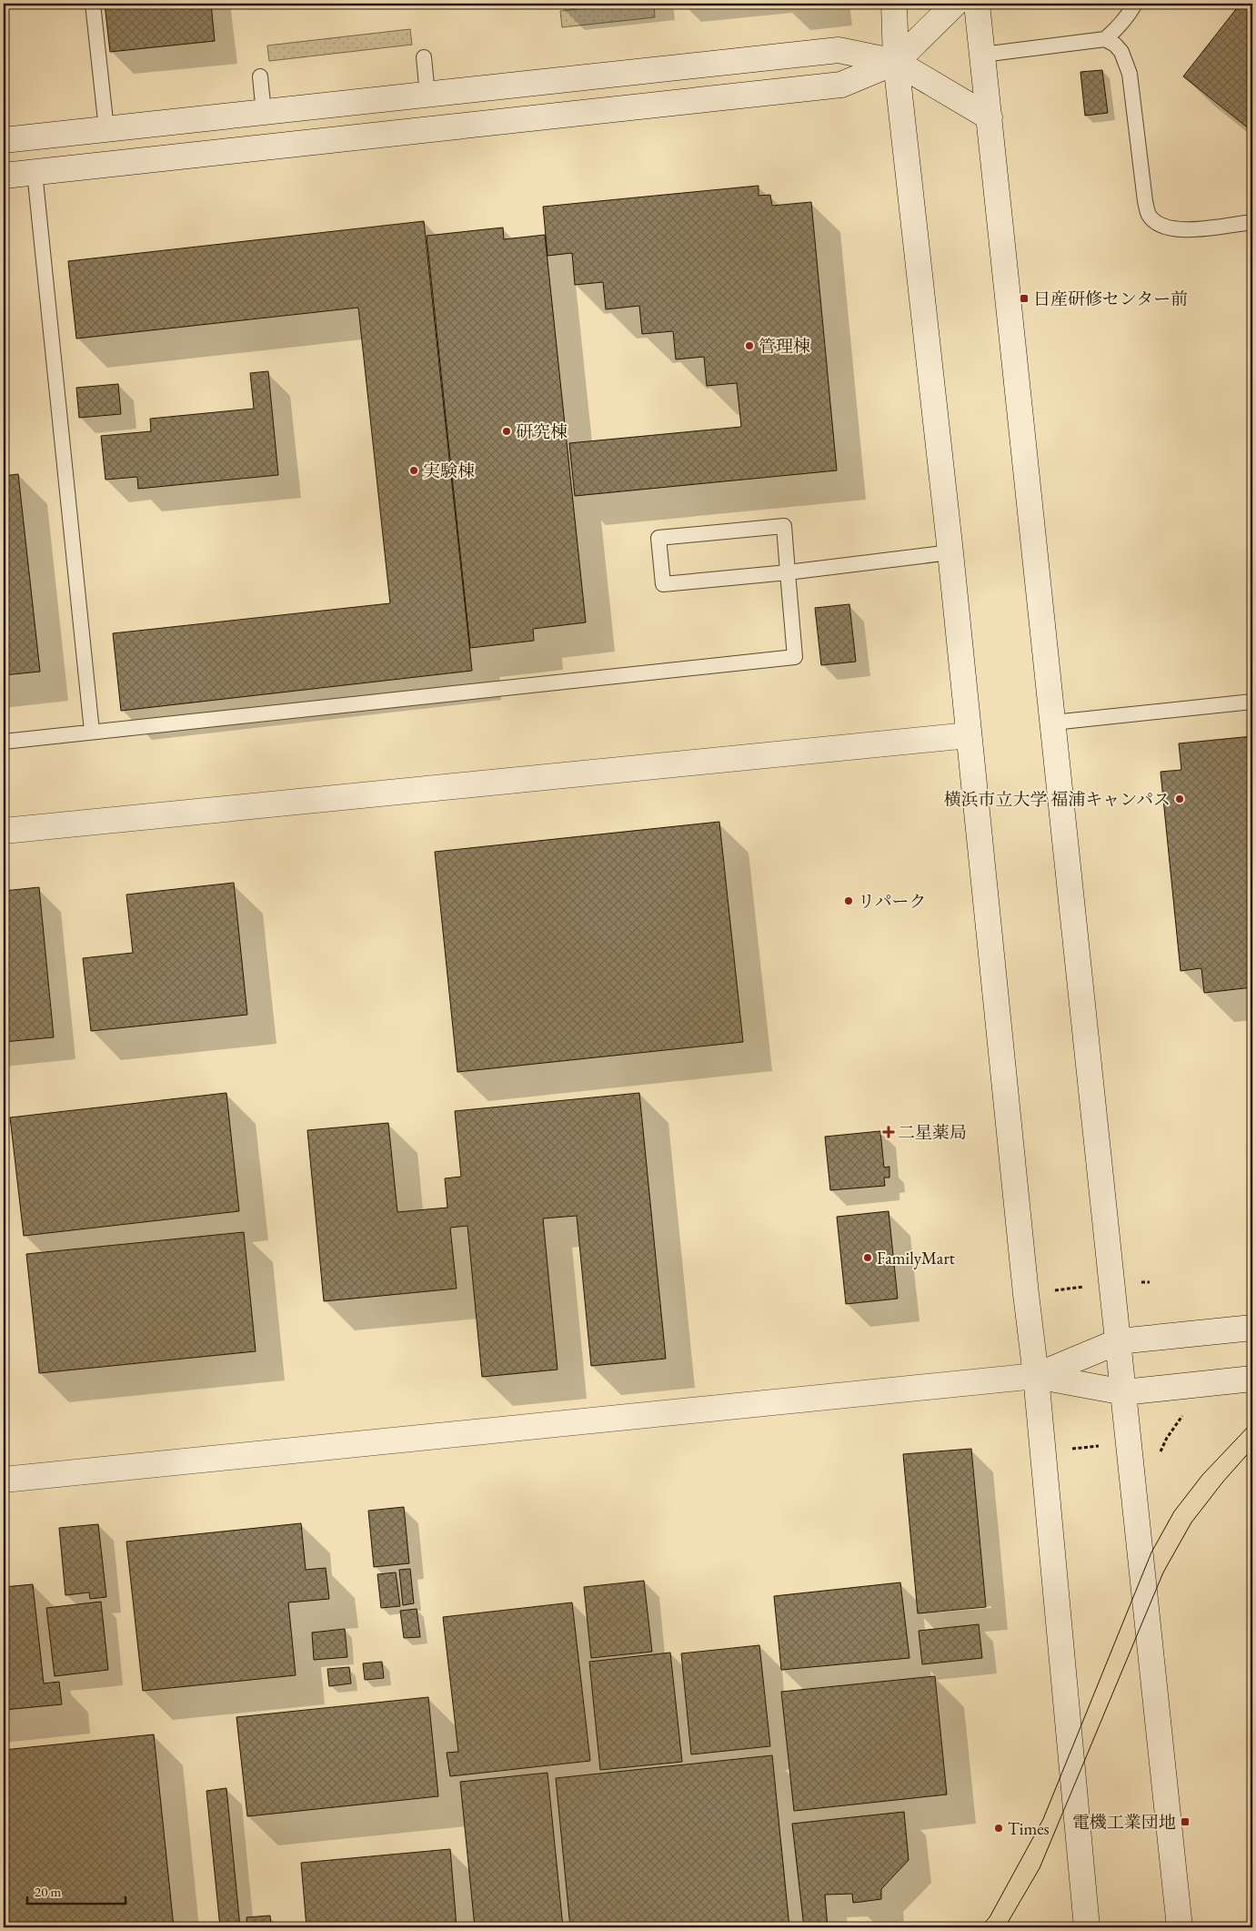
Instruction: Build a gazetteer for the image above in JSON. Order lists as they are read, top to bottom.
{
  "places": {
    "transit": ["日産研修センター前", "電機工業団地"],
    "other": [
      "管理棟",
      "研究棟",
      "実験棟",
      "横浜市立大学 福浦キャンパス",
      "リパーク",
      "FamilyMart",
      "Times"
    ],
    "health": ["二星薬局"]
  },
  "scale_bar": "20 m"
}
